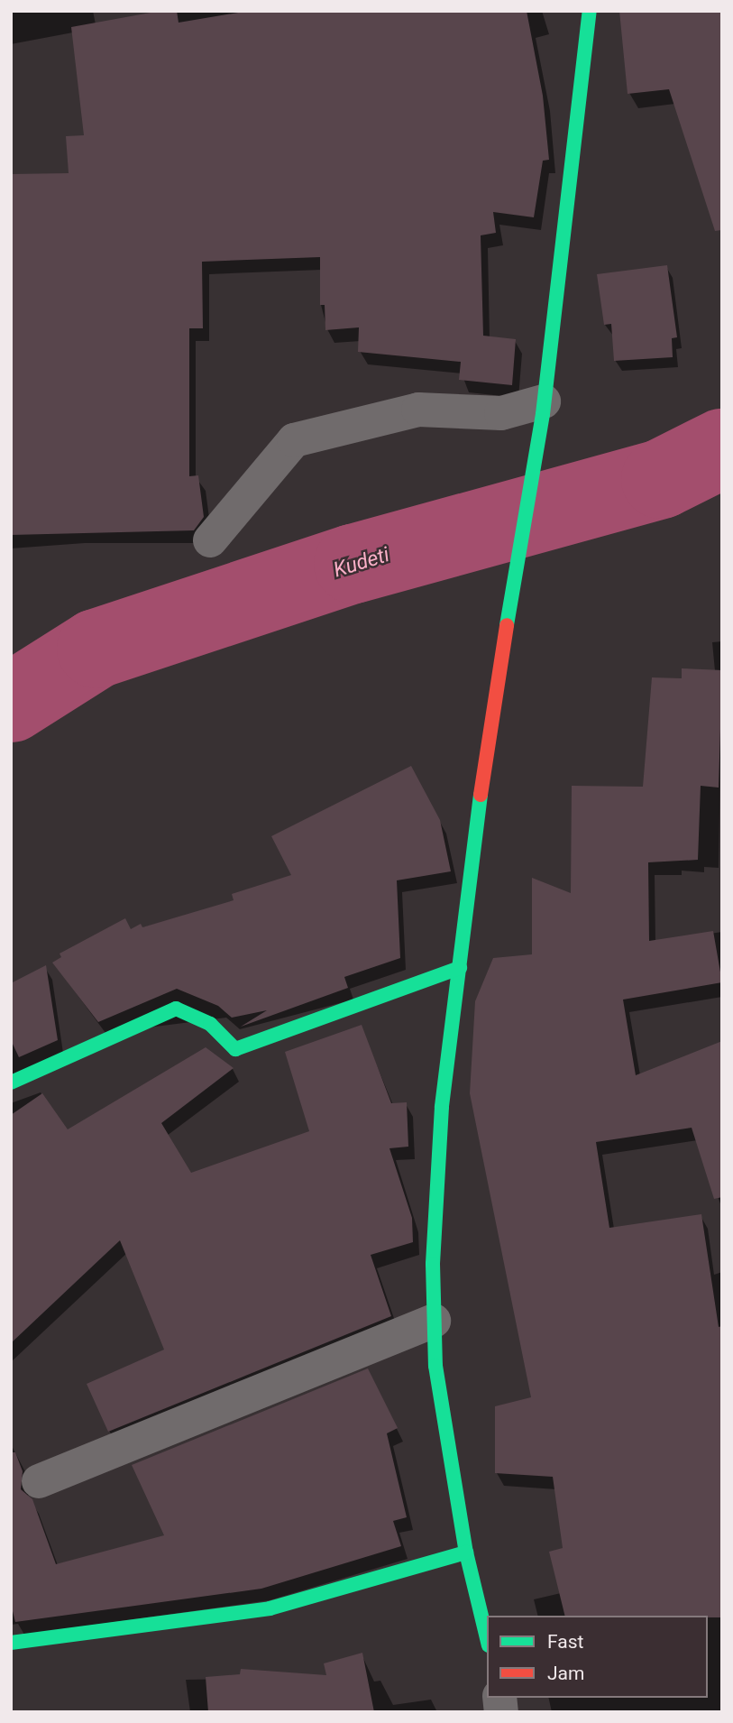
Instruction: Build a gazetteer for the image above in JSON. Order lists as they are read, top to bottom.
{
  "water": ["Kudeti"],
  "legend": ["Fast", "Jam"]
}
